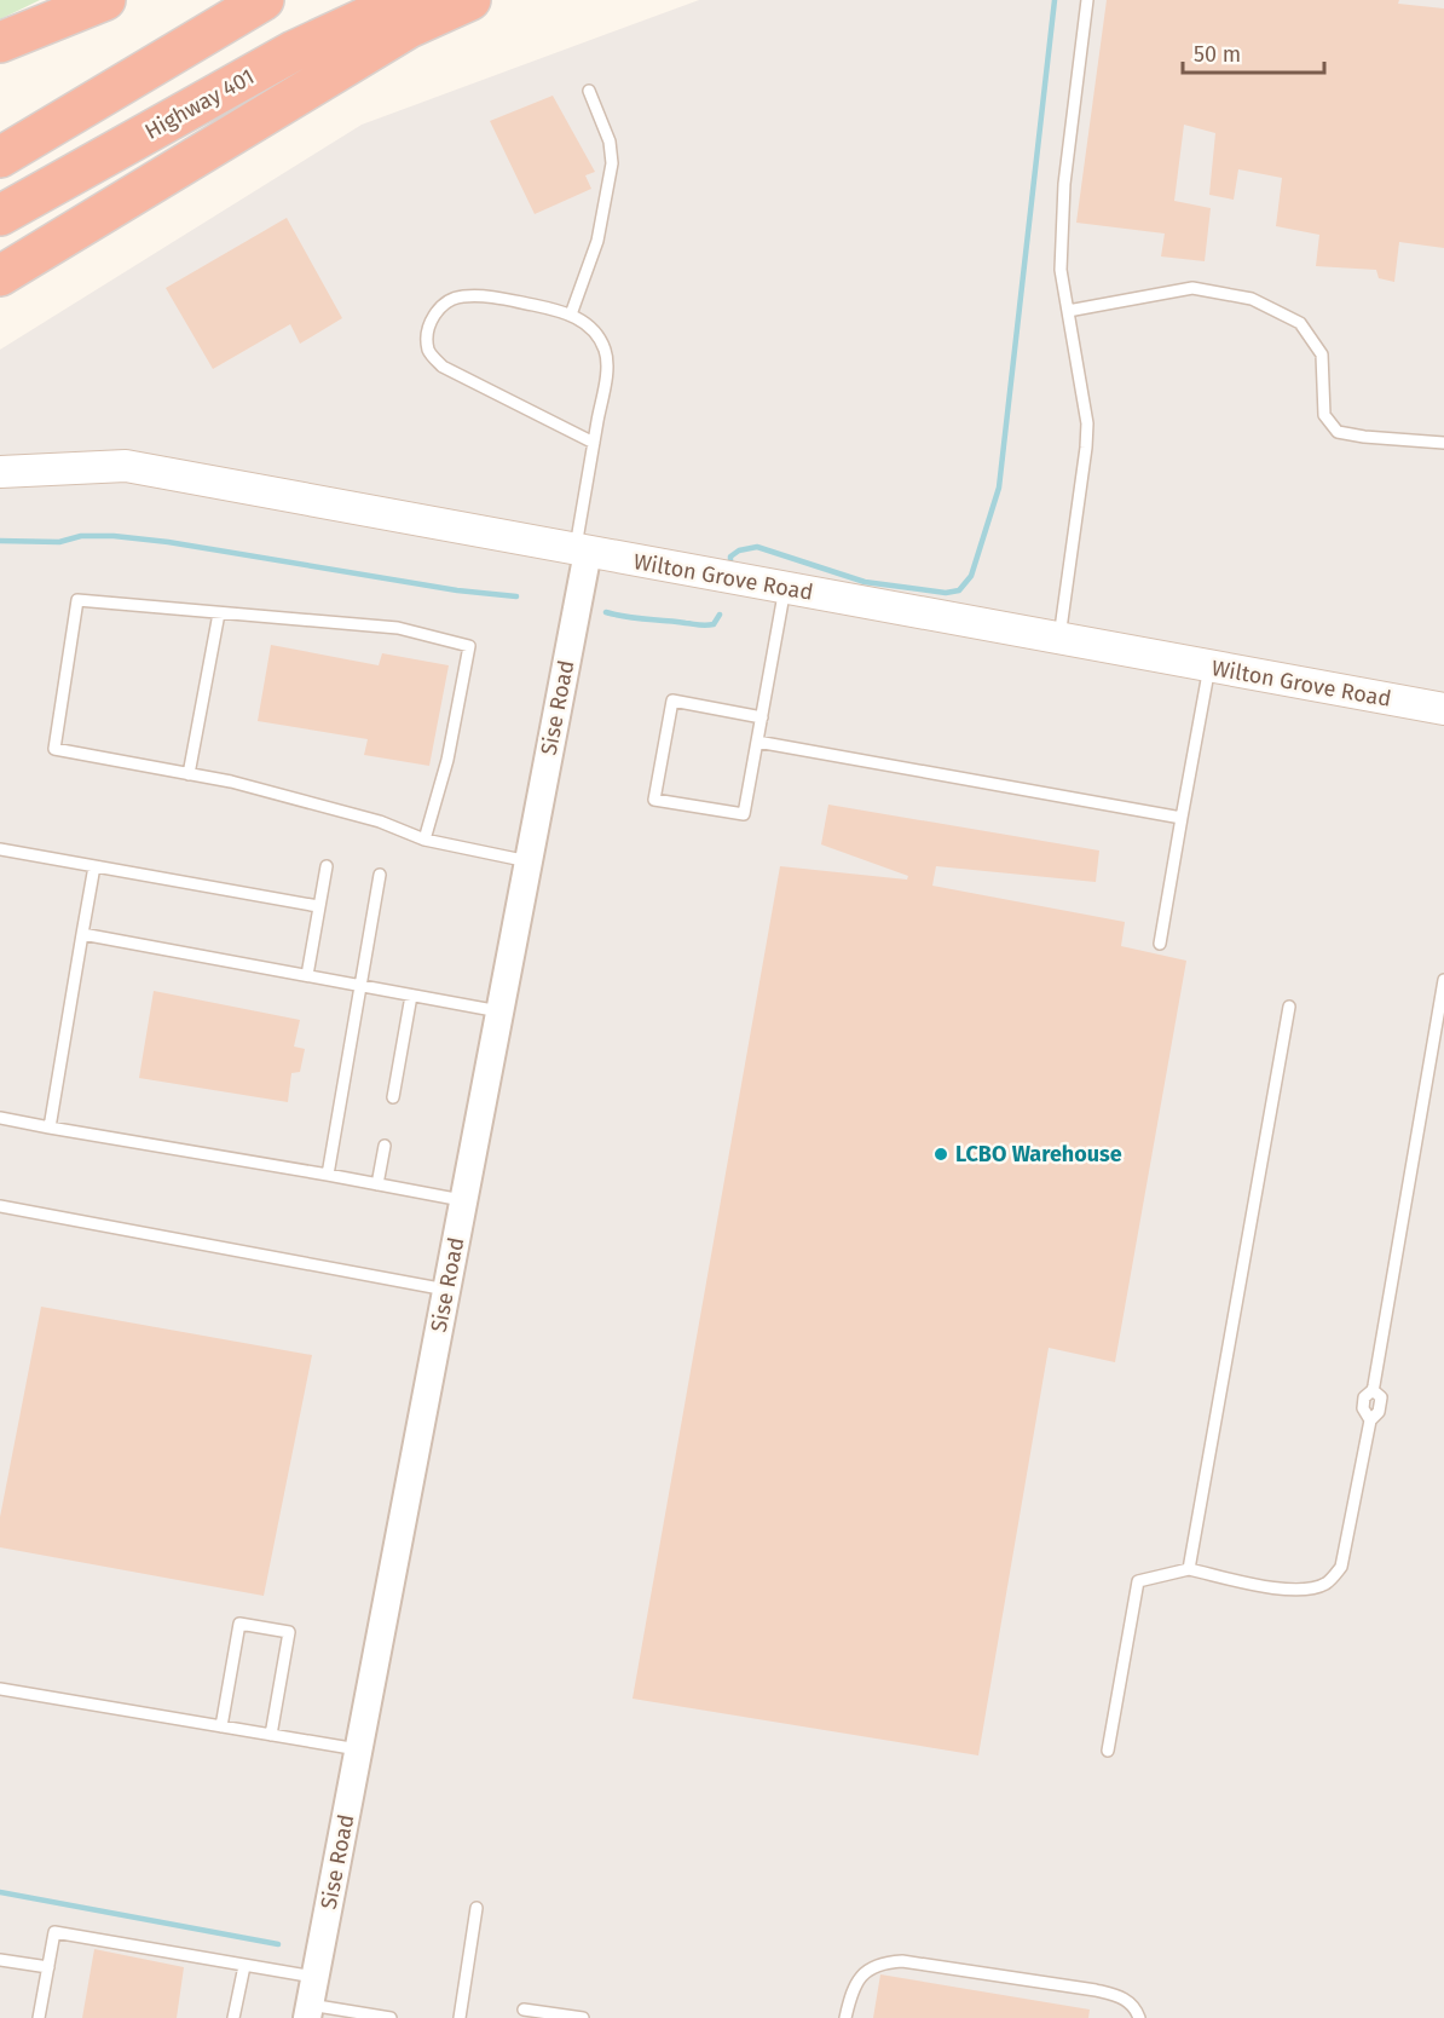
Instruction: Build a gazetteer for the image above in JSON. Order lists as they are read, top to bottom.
{
  "streets": {
    "highway": ["Highway 401"],
    "main road": ["Wilton Grove Road"],
    "street": ["Sise Road"]
  },
  "crossings": [
    ["Wilton Grove Road", "Sise Road"]
  ],
  "places": ["LCBO Warehouse"],
  "scale_bar": "50 m"
}
